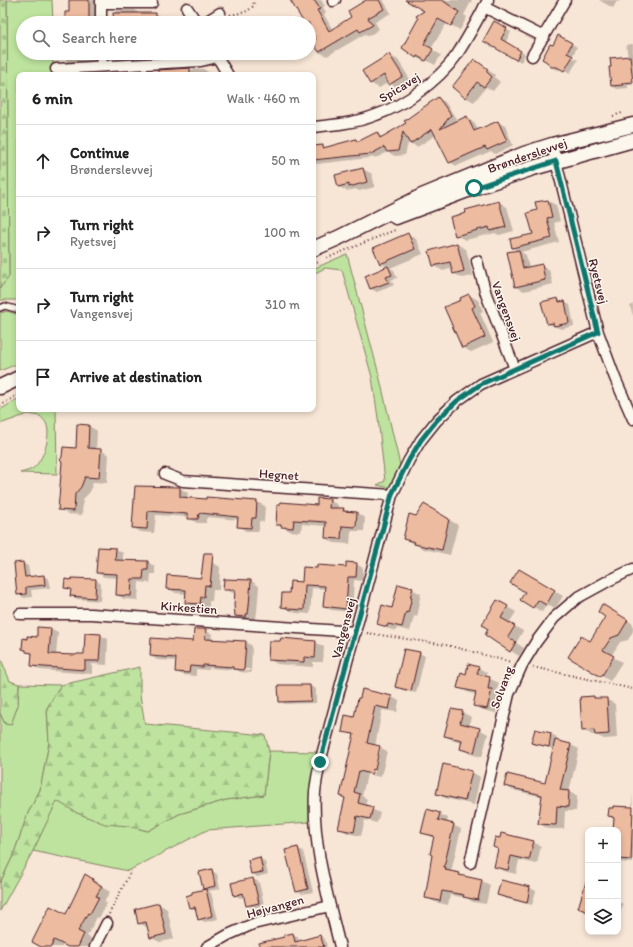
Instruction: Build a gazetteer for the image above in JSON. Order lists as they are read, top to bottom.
{
  "streets": {
    "main road": ["Brønderslevvej"],
    "street": [
      "Spicavej",
      "Ryetsvej",
      "Vangensvej",
      "Hegnet",
      "Kirkestien",
      "Solvang",
      "Højvangen"
    ]
  },
  "crossings": [
    ["Brønderslevvej", "Ryetsvej"],
    ["Ryetsvej", "Vangensvej"],
    ["Vangensvej", "Hegnet"],
    ["Vangensvej", "Kirkestien"],
    ["Vangensvej", "Højvangen"]
  ],
  "page": {
    "search": "Search here",
    "heading": ["6 min", "Walk · 460 m"],
    "list": [
      ["Continue", "Brønderslevvej", "50 m"],
      ["Turn right", "Ryetsvej", "100 m"],
      ["Turn right", "Vangensvej", "310 m"],
      "Arrive at destination"
    ],
    "map_buttons": ["+", "−"]
  }
}
